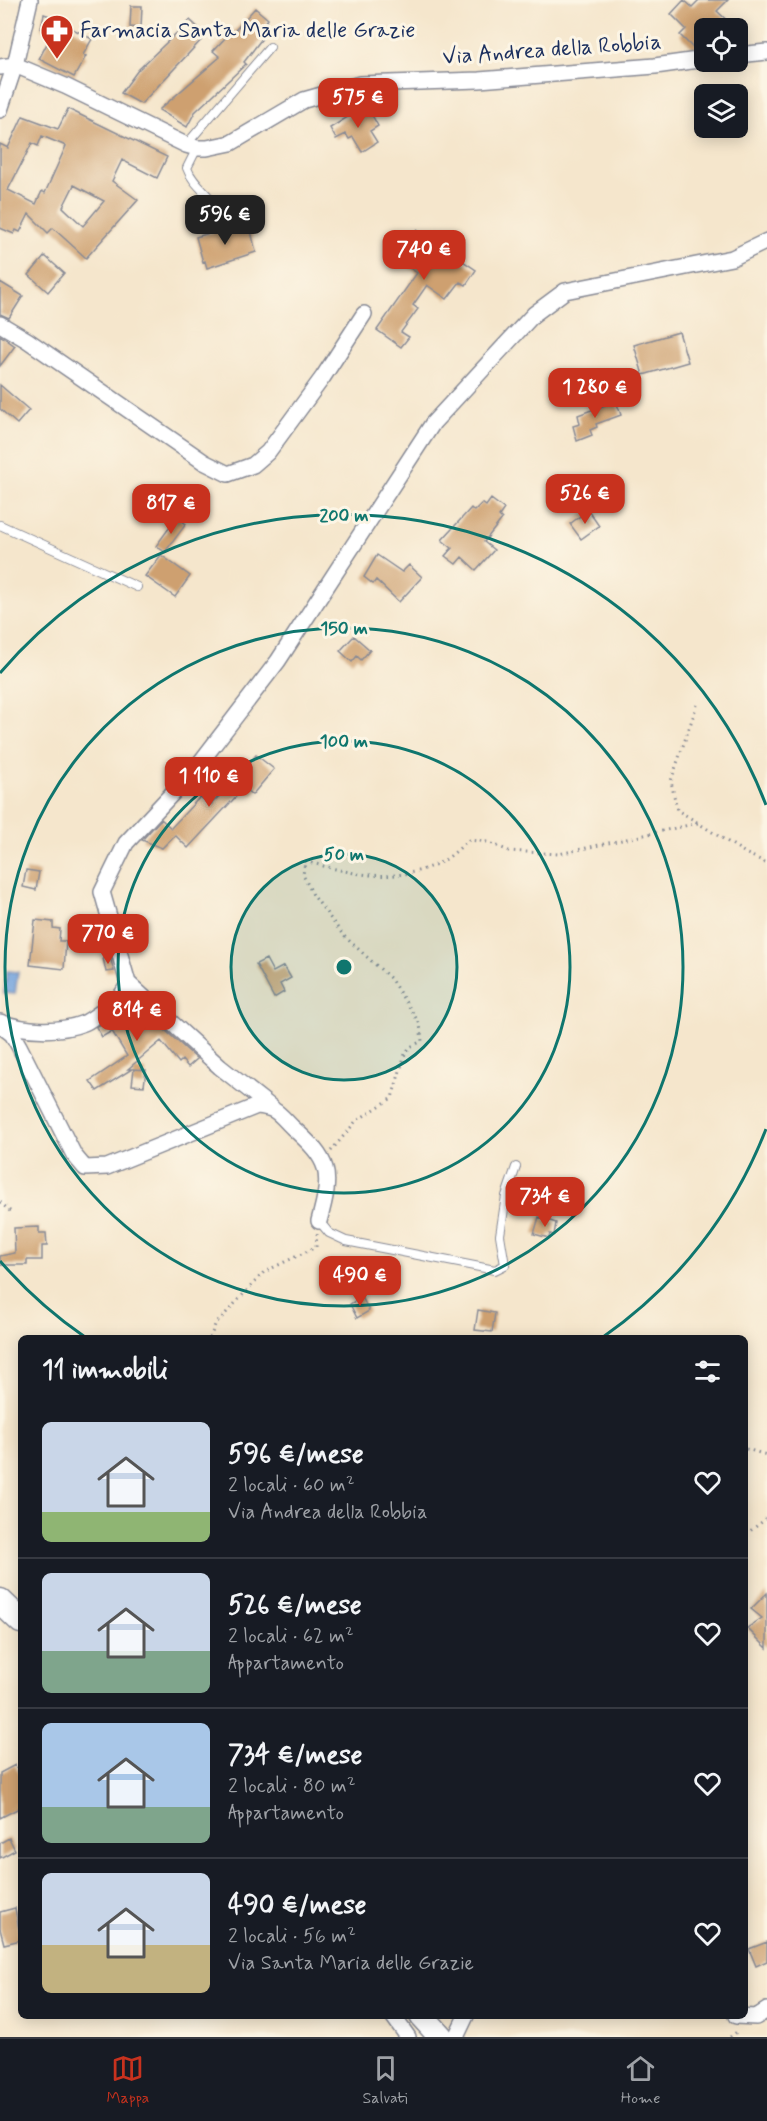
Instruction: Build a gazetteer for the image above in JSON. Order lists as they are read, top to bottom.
{
  "streets": {
    "street": ["Via Andrea della Robbia"]
  },
  "places": {
    "pharmacy": ["Farmacia Santa Maria delle Grazie"]
  },
  "page": {
    "price": [
      "575 €",
      "596 €",
      "740 €",
      "1 280 €",
      "526 €",
      "817 €",
      "1 110 €",
      "770 €",
      "814 €",
      "734 €",
      "490 €"
    ],
    "heading": "11 immobili",
    "list": [
      {
        "name": "596 €/mese",
        "note": "2 locali · 60 m² · Via Andrea della Robbia"
      },
      {
        "name": "526 €/mese",
        "note": "2 locali · 62 m² · Appartamento"
      },
      {
        "name": "734 €/mese",
        "note": "2 locali · 80 m² · Appartamento"
      },
      {
        "name": "490 €/mese",
        "note": "2 locali · 56 m² · Via Santa Maria delle Grazie"
      }
    ],
    "tabs": ["Mappa", "Salvati", "Home"]
  },
  "rings": [
    "200 m",
    "150 m",
    "100 m",
    "50 m"
  ]
}
